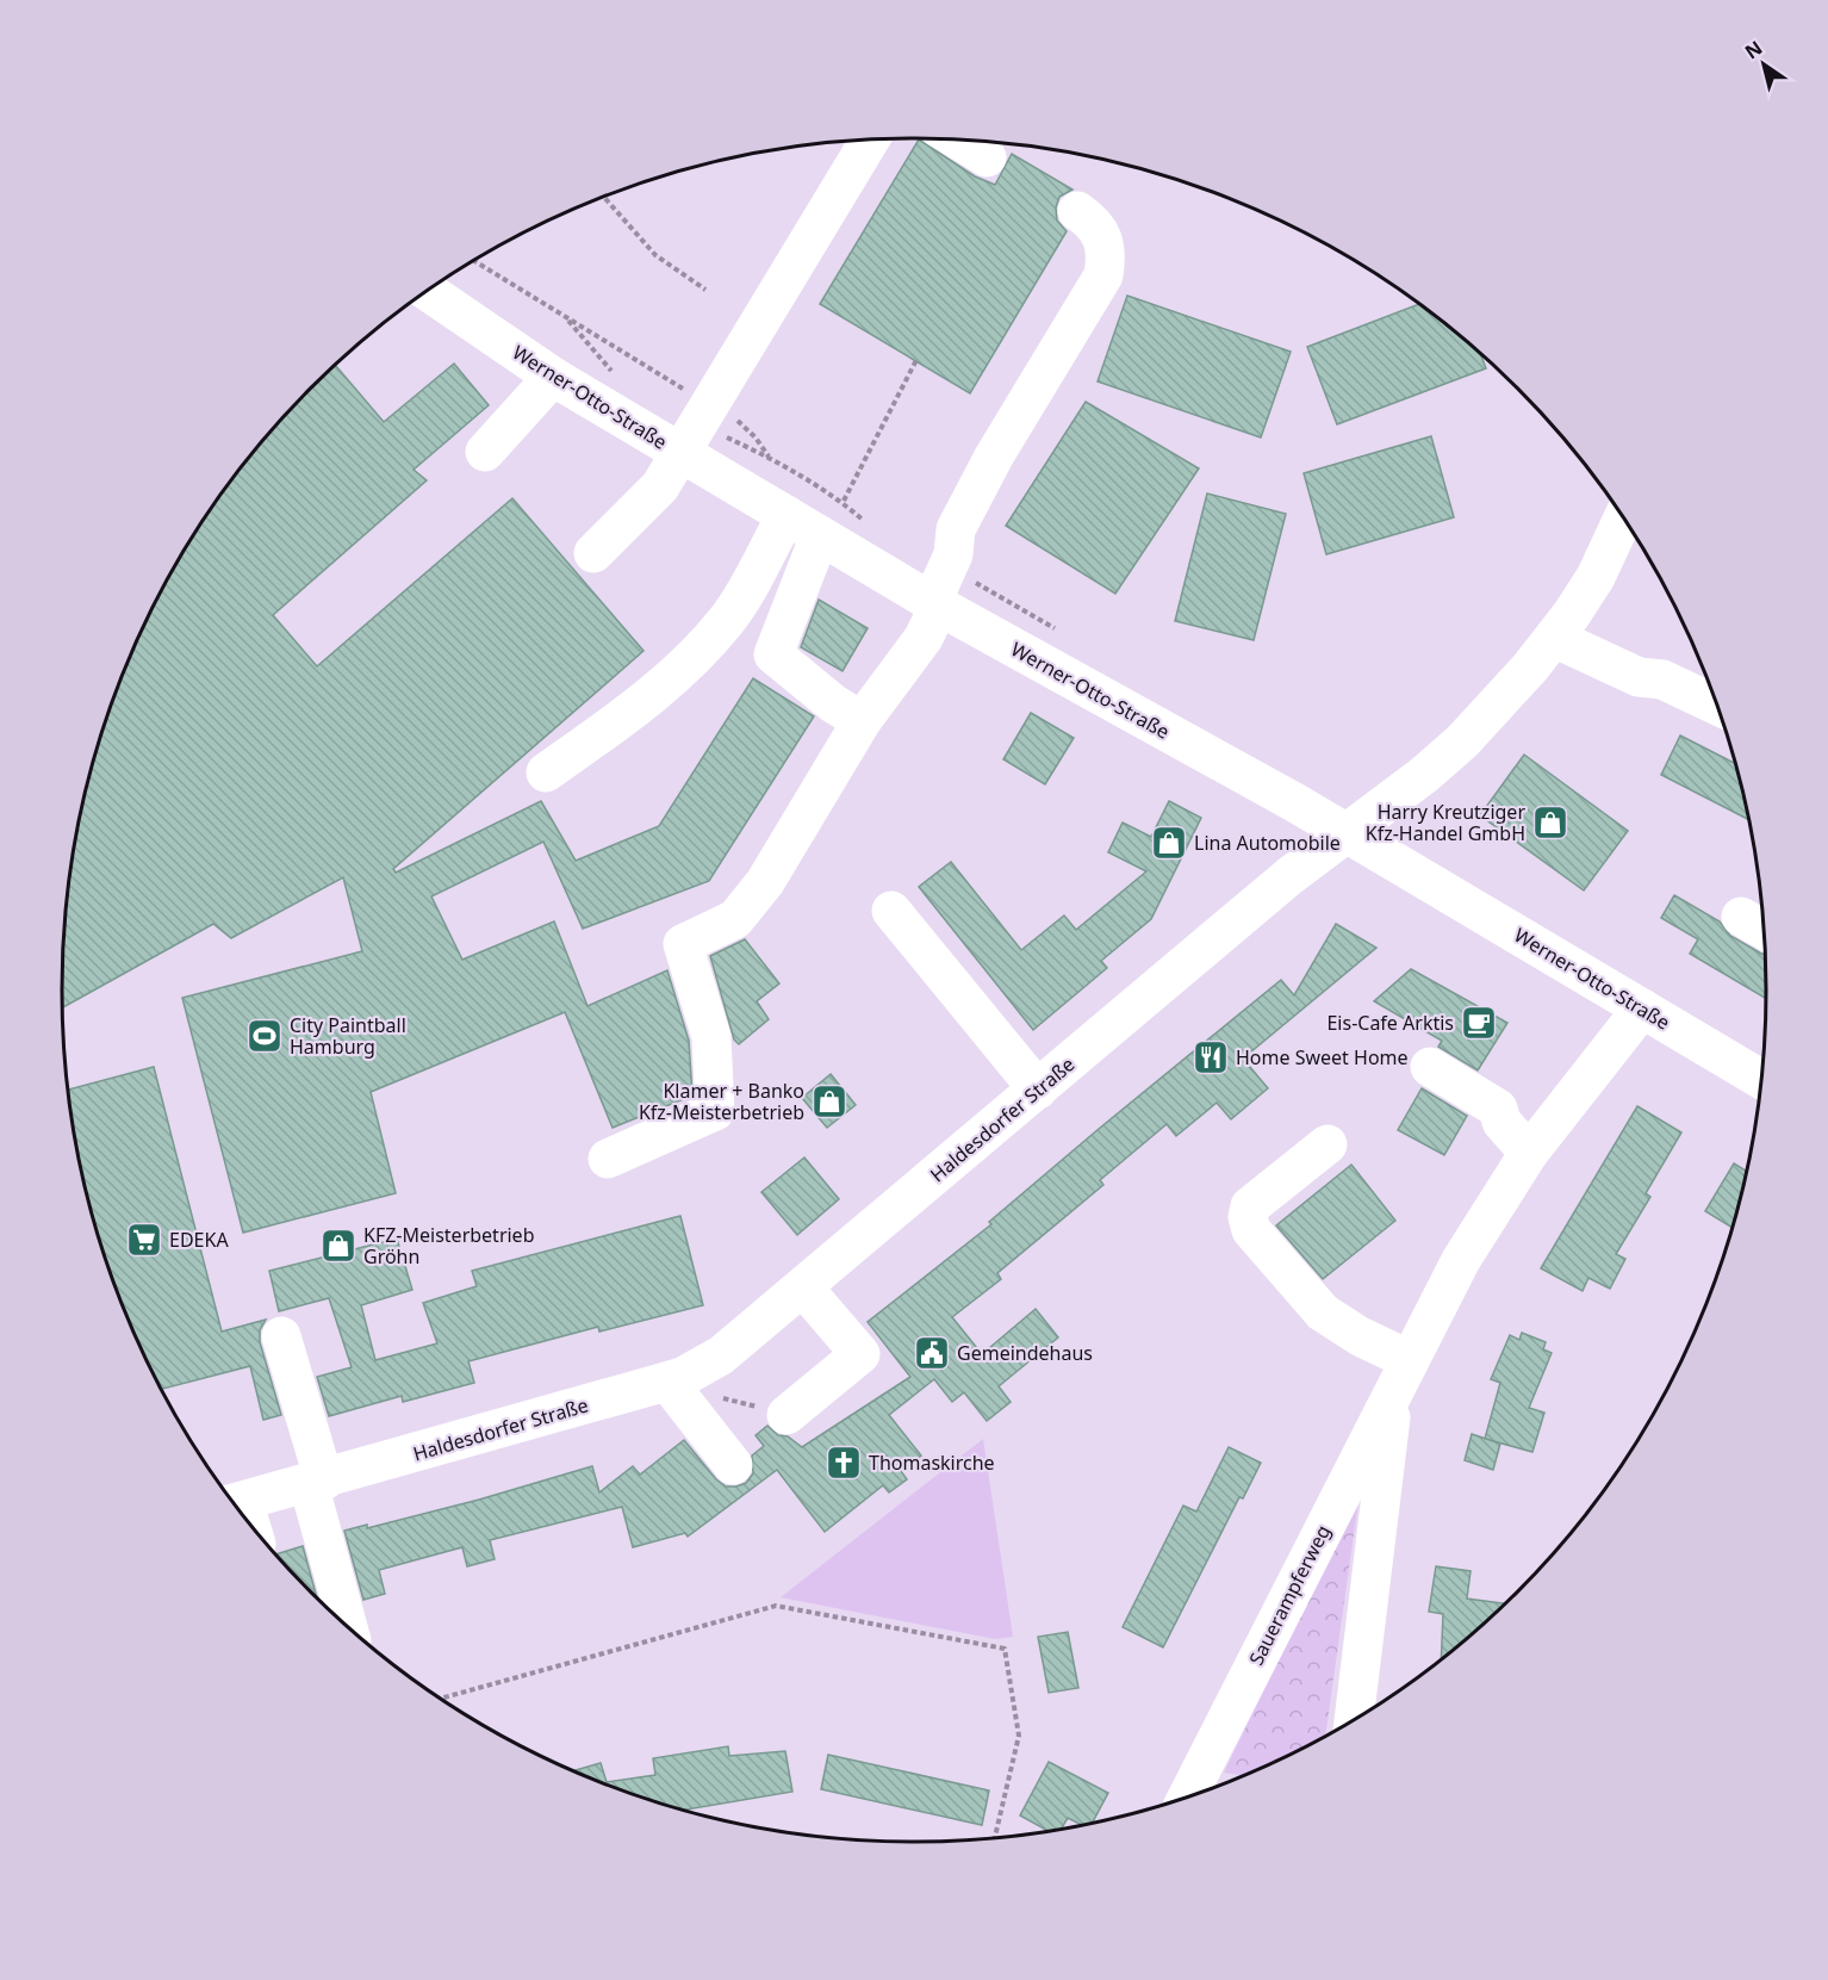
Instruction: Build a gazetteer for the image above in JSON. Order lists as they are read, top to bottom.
{
  "streets": {
    "street": ["Werner-Otto-Straße", "Haldesdorfer Straße", "Sauerampferweg"]
  },
  "crossings": [
    ["Werner-Otto-Straße", "Haldesdorfer Straße"],
    ["Werner-Otto-Straße", "Sauerampferweg"]
  ],
  "places": {
    "shop": [
      "Harry Kreutziger Kfz-Handel GmbH",
      "Lina Automobile",
      "Klamer + Banko Kfz-Meisterbetrieb",
      "KFZ-Meisterbetrieb Gröhn"
    ],
    "cafe": ["Eis-Cafe Arktis"],
    "sports": ["City Paintball Hamburg"],
    "restaurant": ["Home Sweet Home"],
    "supermarket": ["EDEKA"],
    "public building": ["Gemeindehaus"],
    "church": ["Thomaskirche"]
  },
  "north": "top left"
}
